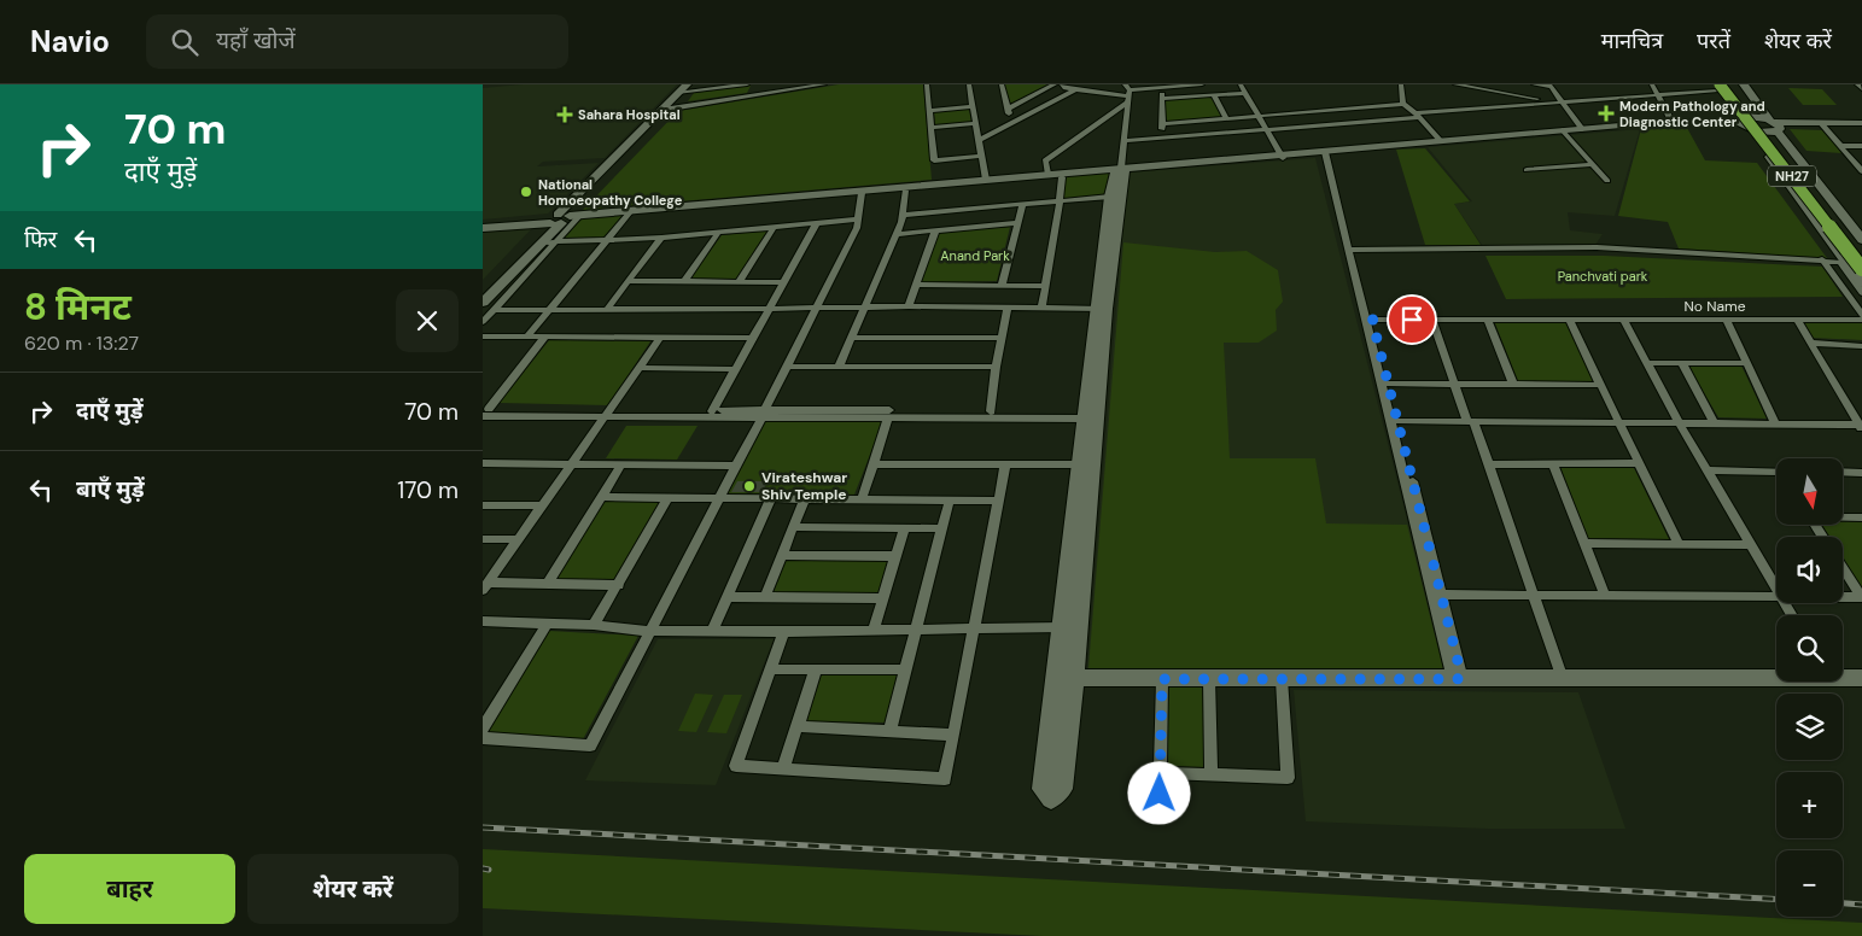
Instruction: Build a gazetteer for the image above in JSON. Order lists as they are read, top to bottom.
{
  "streets": {
    "highway": ["NH27"],
    "street": ["No Name"]
  },
  "parks": ["Anand Park", "Panchvati park"],
  "places": {
    "health": ["Modern Pathology and Diagnostic Center", "Sahara Hospital"],
    "other": ["National Homoeopathy College", "Virateshwar Shiv Temple"]
  },
  "north": "bottom",
  "page": {
    "header": "Navio",
    "search": "यहाँ खोजें",
    "nav": ["मानचित्र", "परतें", "शेयर करें"],
    "turn": ["70 m", "दाएँ मुड़ें"],
    "then": "फिर",
    "heading": ["8 मिनट", "620 m · 13:27"],
    "list": [
      {
        "name": "दाएँ मुड़ें",
        "value": "70 m"
      },
      {
        "name": "बाएँ मुड़ें",
        "value": "170 m"
      }
    ],
    "map_buttons": ["+", "−"],
    "buttons": ["बाहर", "शेयर करें"]
  }
}
